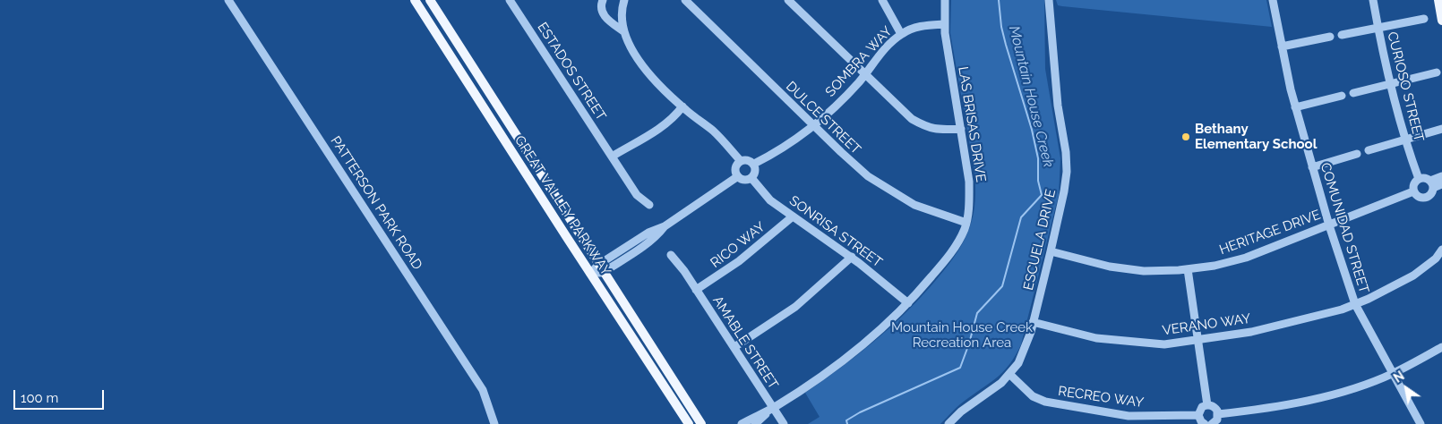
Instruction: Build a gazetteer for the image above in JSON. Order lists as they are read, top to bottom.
{
  "streets": {
    "main road": ["GREAT VALLEY PARKWAY"],
    "street": [
      "SOMBRA WAY",
      "ESTADOS STREET",
      "CURIOSO STREET",
      "DULCE STREET",
      "LAS BRISAS DRIVE",
      "PATTERSON PARK ROAD",
      "COMUNIDAD STREET",
      "SONRISA STREET",
      "HERITAGE DRIVE",
      "ESCUELA DRIVE",
      "RICO WAY",
      "VERANO WAY",
      "AMABLE STREET",
      "RECREO WAY"
    ]
  },
  "crossings": [
    ["SOMBRA WAY", "DULCE STREET"],
    ["SOMBRA WAY", "LAS BRISAS DRIVE"],
    ["SOMBRA WAY", "SONRISA STREET"],
    ["CURIOSO STREET", "HERITAGE DRIVE"],
    ["DULCE STREET", "LAS BRISAS DRIVE"],
    ["LAS BRISAS DRIVE", "SONRISA STREET"],
    ["LAS BRISAS DRIVE", "AMABLE STREET"],
    ["COMUNIDAD STREET", "HERITAGE DRIVE"],
    ["COMUNIDAD STREET", "VERANO WAY"],
    ["SONRISA STREET", "RICO WAY"],
    ["HERITAGE DRIVE", "ESCUELA DRIVE"],
    ["ESCUELA DRIVE", "VERANO WAY"],
    ["ESCUELA DRIVE", "RECREO WAY"],
    ["RICO WAY", "AMABLE STREET"]
  ],
  "water": ["Mountain House Creek"],
  "parks": ["Mountain House Creek Recreation Area"],
  "places": ["Bethany Elementary School"],
  "scale_bar": "100 m",
  "north": "top left"
}
